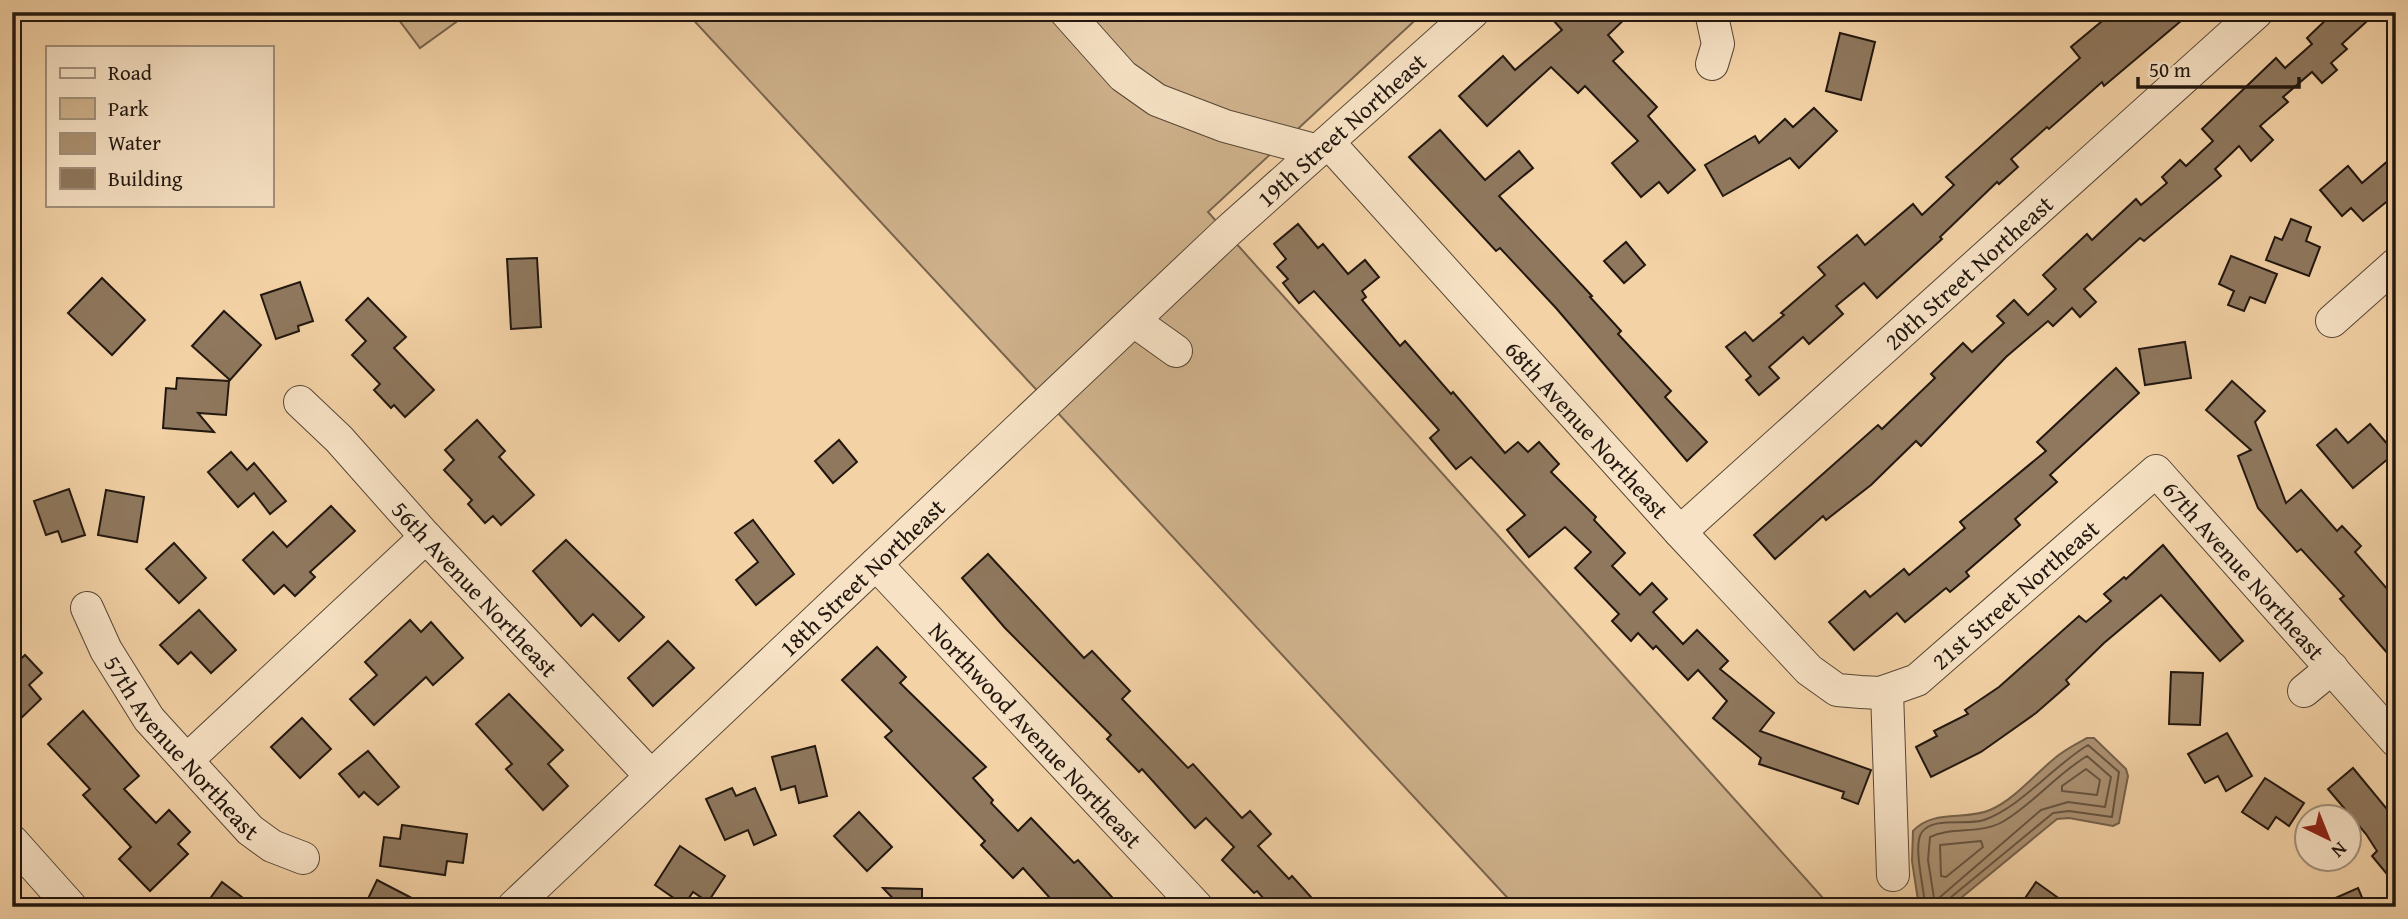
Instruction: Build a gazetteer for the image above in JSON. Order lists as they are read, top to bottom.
{
  "streets": {
    "street": [
      "19th Street Northeast",
      "20th Street Northeast",
      "68th Avenue Northeast",
      "67th Avenue Northeast",
      "18th Street Northeast",
      "56th Avenue Northeast",
      "21st Street Northeast",
      "Northwood Avenue Northeast",
      "57th Avenue Northeast"
    ]
  },
  "crossings": [
    ["19th Street Northeast", "68th Avenue Northeast"],
    ["19th Street Northeast", "18th Street Northeast"],
    ["20th Street Northeast", "68th Avenue Northeast"],
    ["68th Avenue Northeast", "21st Street Northeast"],
    ["67th Avenue Northeast", "21st Street Northeast"],
    ["18th Street Northeast", "56th Avenue Northeast"],
    ["18th Street Northeast", "Northwood Avenue Northeast"]
  ],
  "legend": [
    "Road",
    "Park",
    "Water",
    "Building"
  ],
  "scale_bar": "50 m",
  "north": "bottom right"
}
